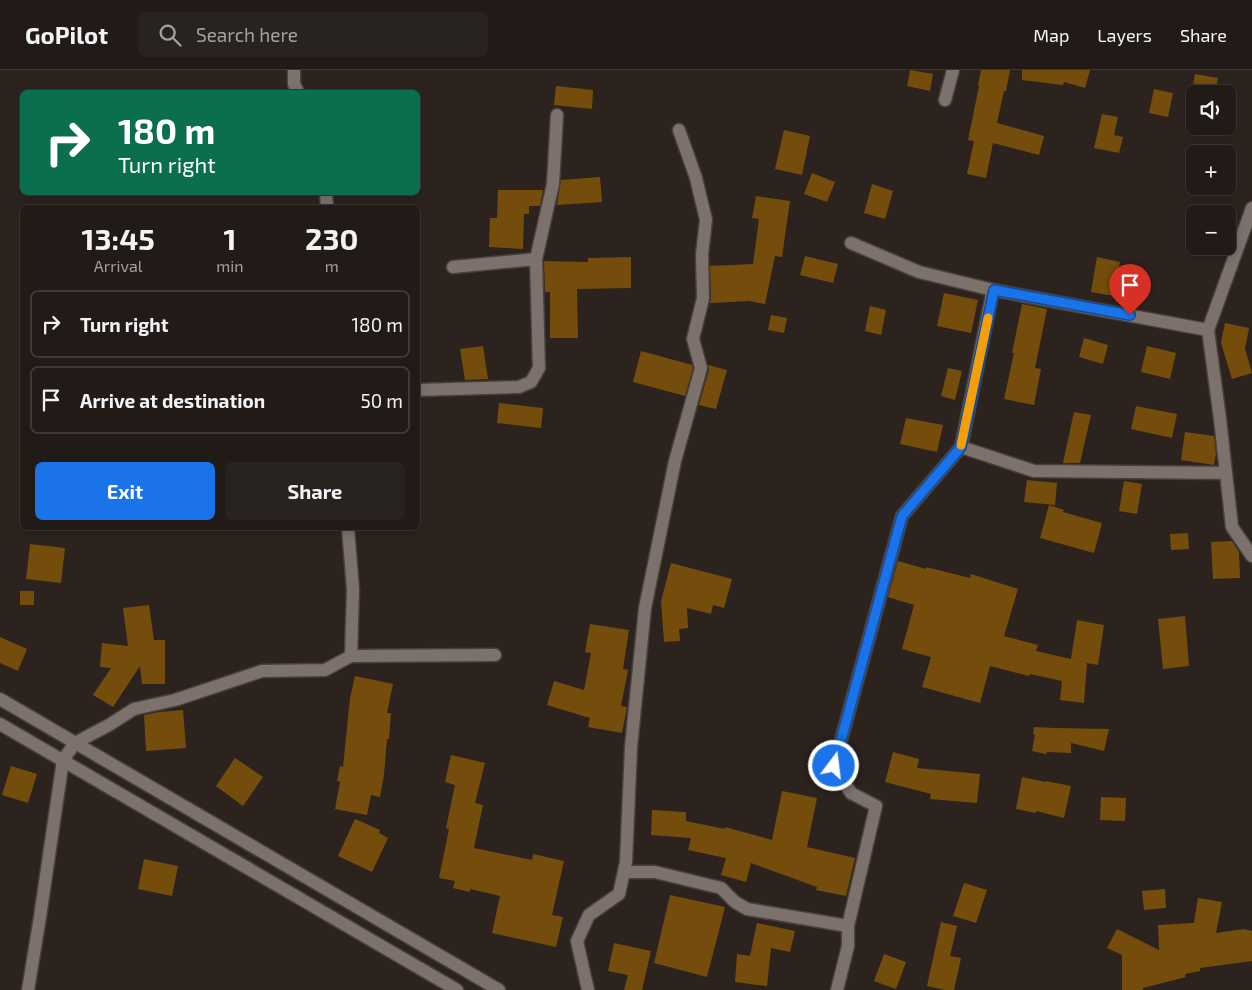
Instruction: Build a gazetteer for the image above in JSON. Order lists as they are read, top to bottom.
{
  "page": {
    "header": "GoPilot",
    "search": "Search here",
    "nav": ["Map", "Layers", "Share"],
    "map_buttons": ["+", "−"],
    "turn": ["180 m", "Turn right"],
    "eta": [
      "13:45",
      "Arrival",
      "1",
      "min",
      "230",
      "m"
    ],
    "list": [
      {
        "name": "Turn right",
        "value": "180 m"
      },
      {
        "name": "Arrive at destination",
        "value": "50 m"
      }
    ],
    "buttons": ["Exit", "Share"]
  }
}
